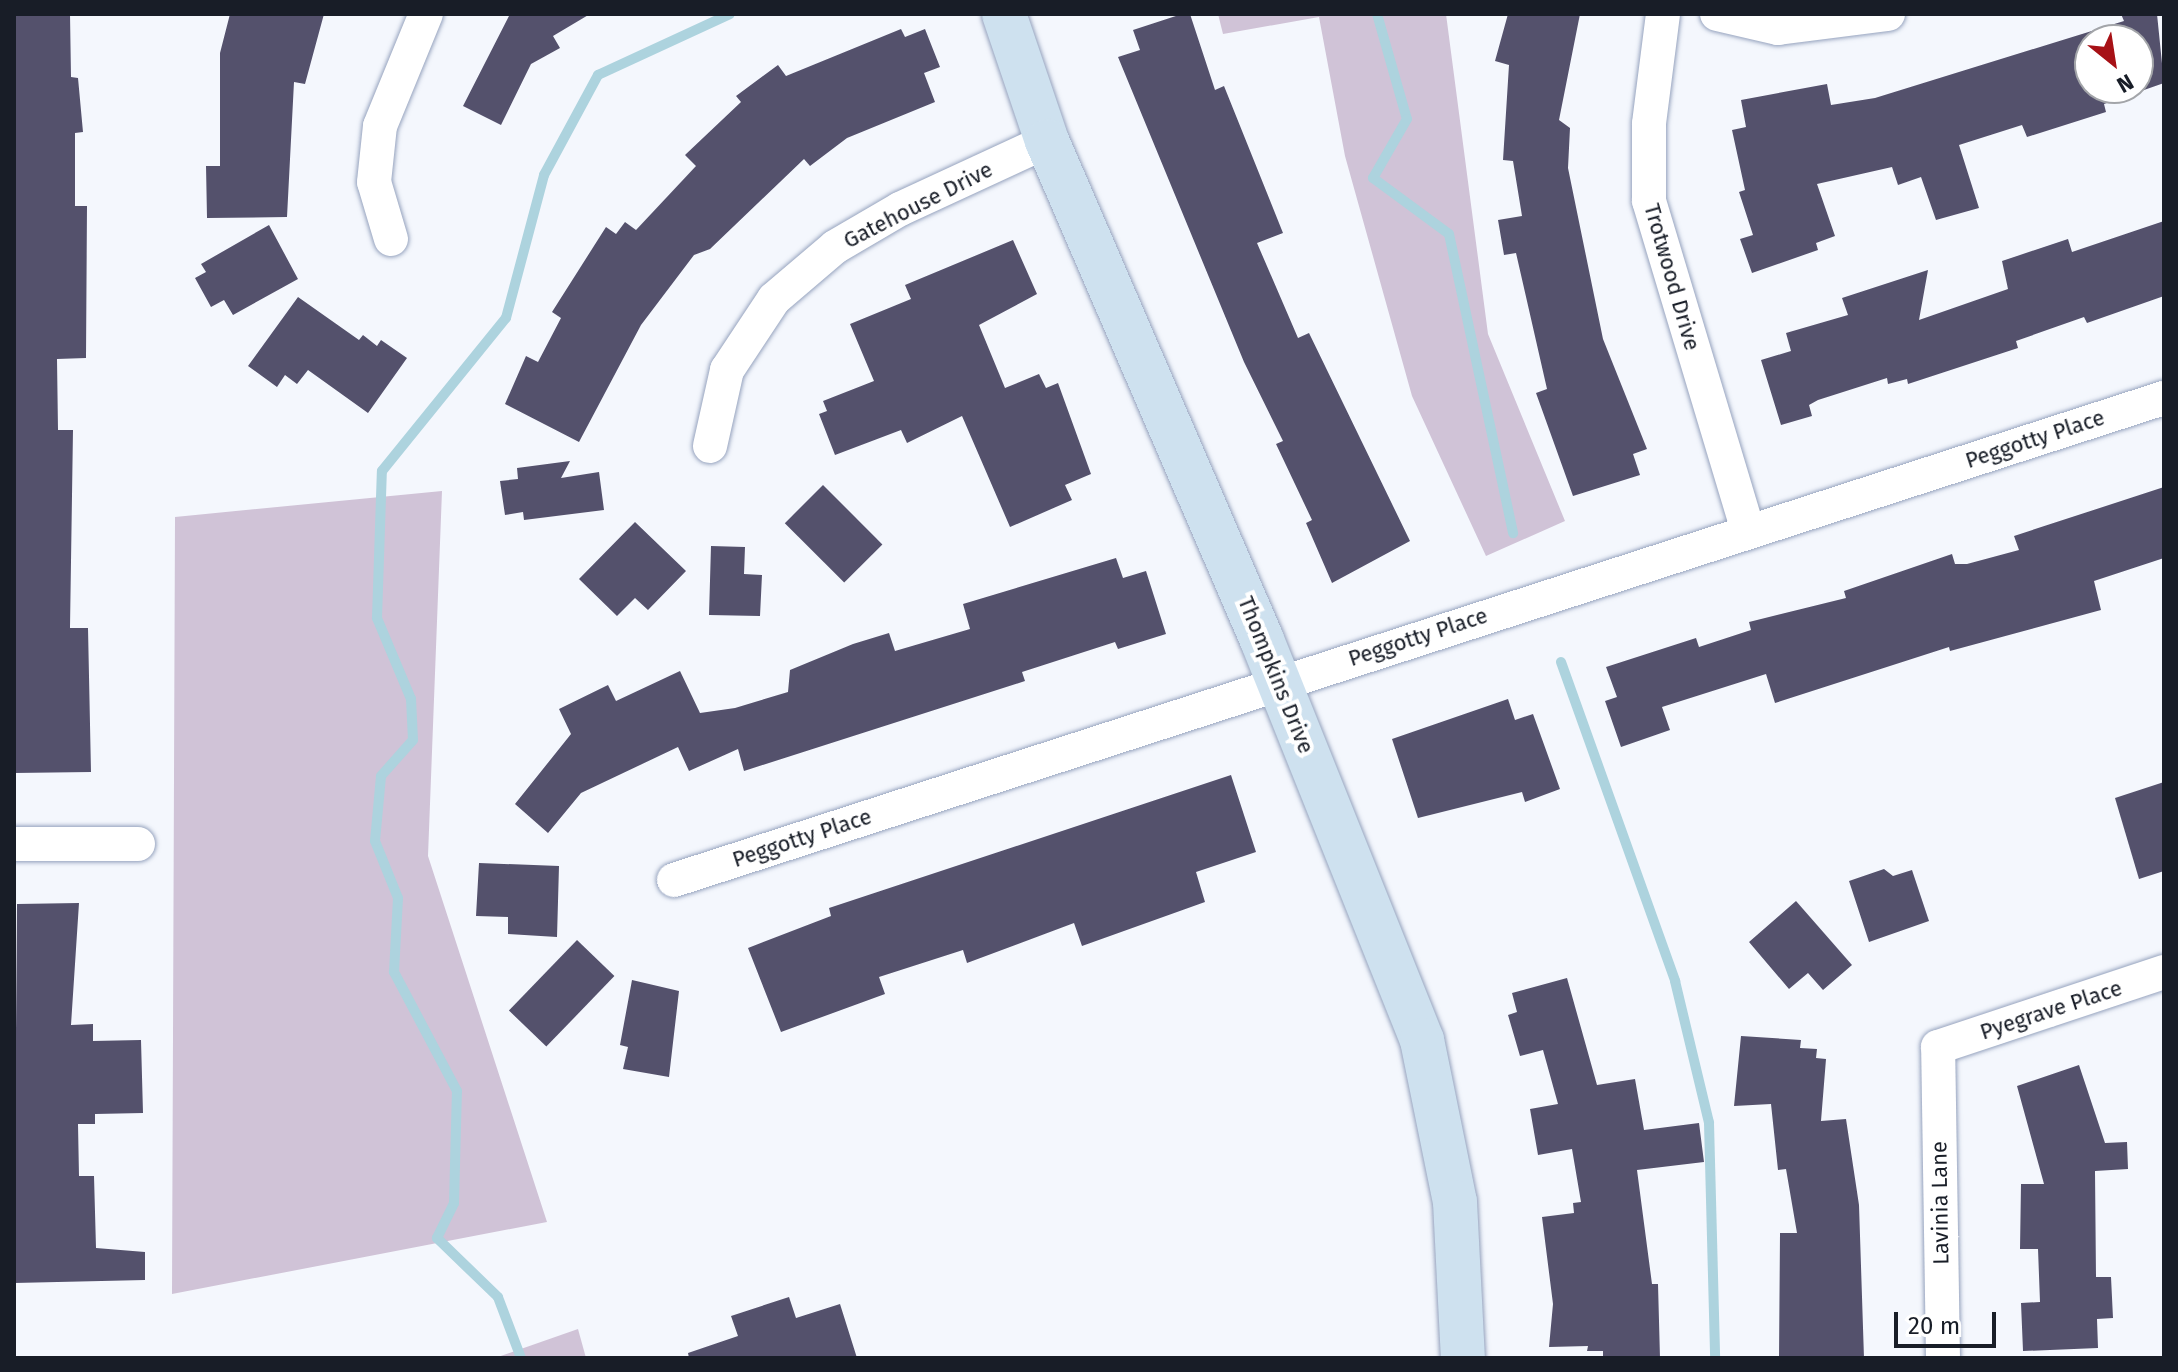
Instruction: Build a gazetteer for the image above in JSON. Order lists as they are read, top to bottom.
{
  "streets": {
    "street": [
      "Gatehouse Drive",
      "Trotwood Drive",
      "Peggotty Place",
      "Thompkins Drive",
      "Pyegrave Place",
      "Lavinia Lane"
    ]
  },
  "crossings": [
    ["Gatehouse Drive", "Thompkins Drive"],
    ["Trotwood Drive", "Peggotty Place"],
    ["Peggotty Place", "Thompkins Drive"],
    ["Pyegrave Place", "Lavinia Lane"]
  ],
  "scale_bar": "20 m",
  "north": "bottom right"
}
